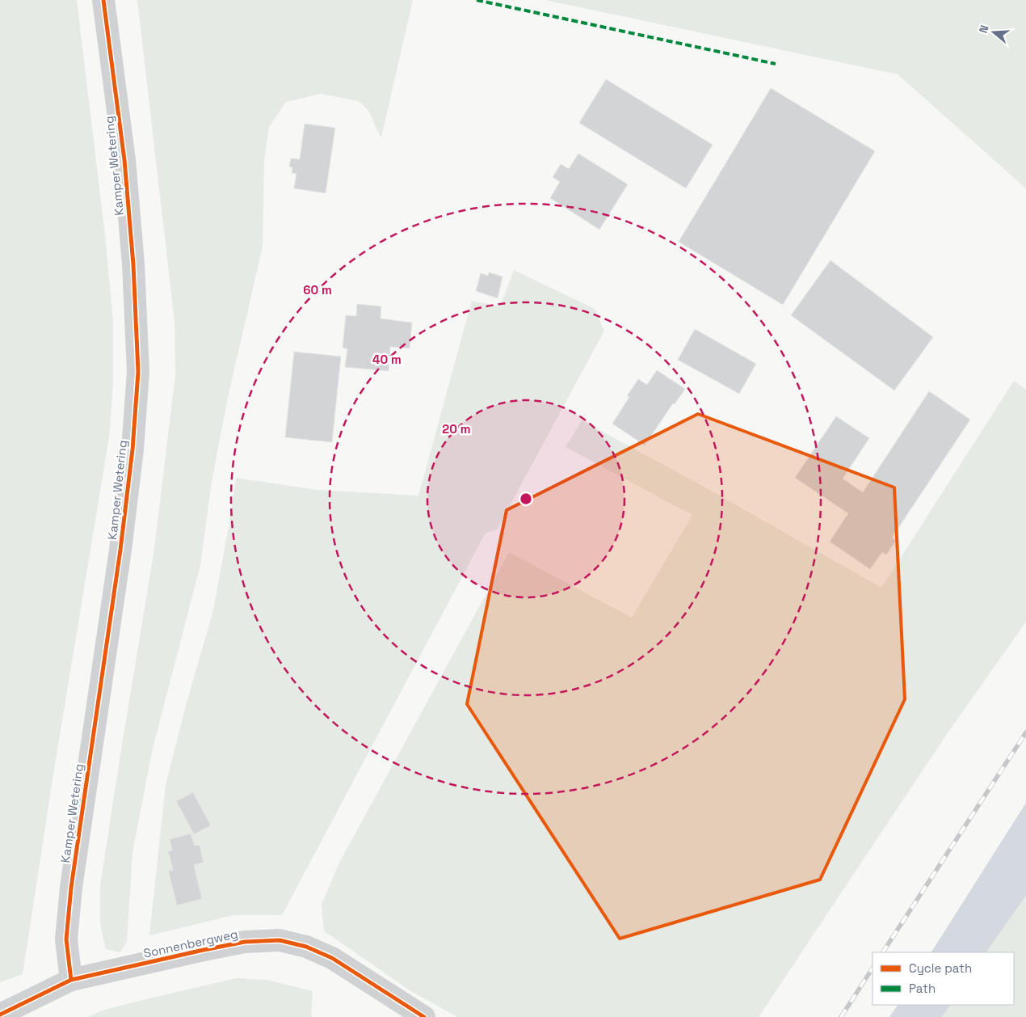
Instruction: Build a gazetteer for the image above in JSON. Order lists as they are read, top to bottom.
{
  "streets": {
    "street": ["Kamper Wetering", "Sonnenbergweg"]
  },
  "crossings": [
    ["Kamper Wetering", "Sonnenbergweg"]
  ],
  "legend": ["Cycle path", "Path"],
  "north": "left",
  "rings": ["60 m", "40 m", "20 m"]
}
